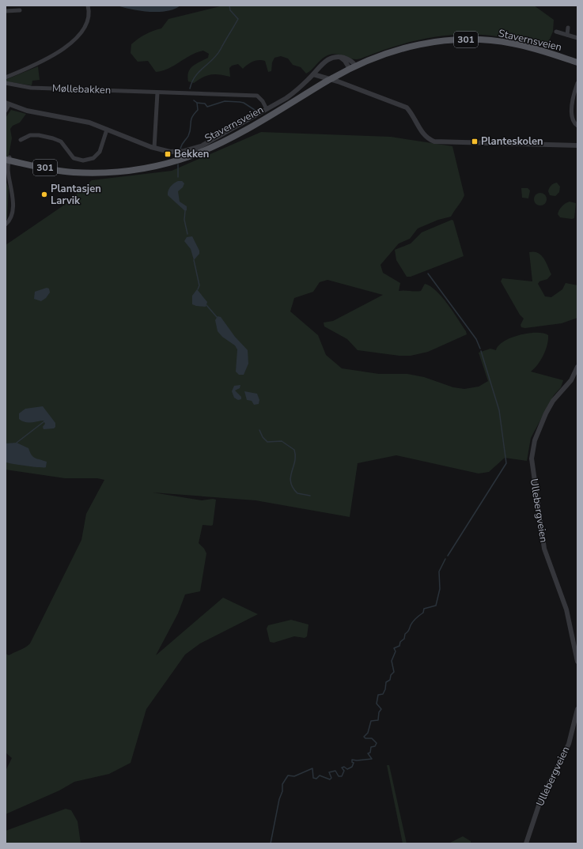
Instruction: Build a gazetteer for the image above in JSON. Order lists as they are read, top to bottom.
{
  "streets": {
    "main road": ["301", "Stavernsveien"],
    "street": ["Møllebakken", "Ullebergveien"]
  },
  "places": {
    "transit": ["Planteskolen", "Bekken"],
    "other": ["Plantasjen Larvik"]
  }
}
